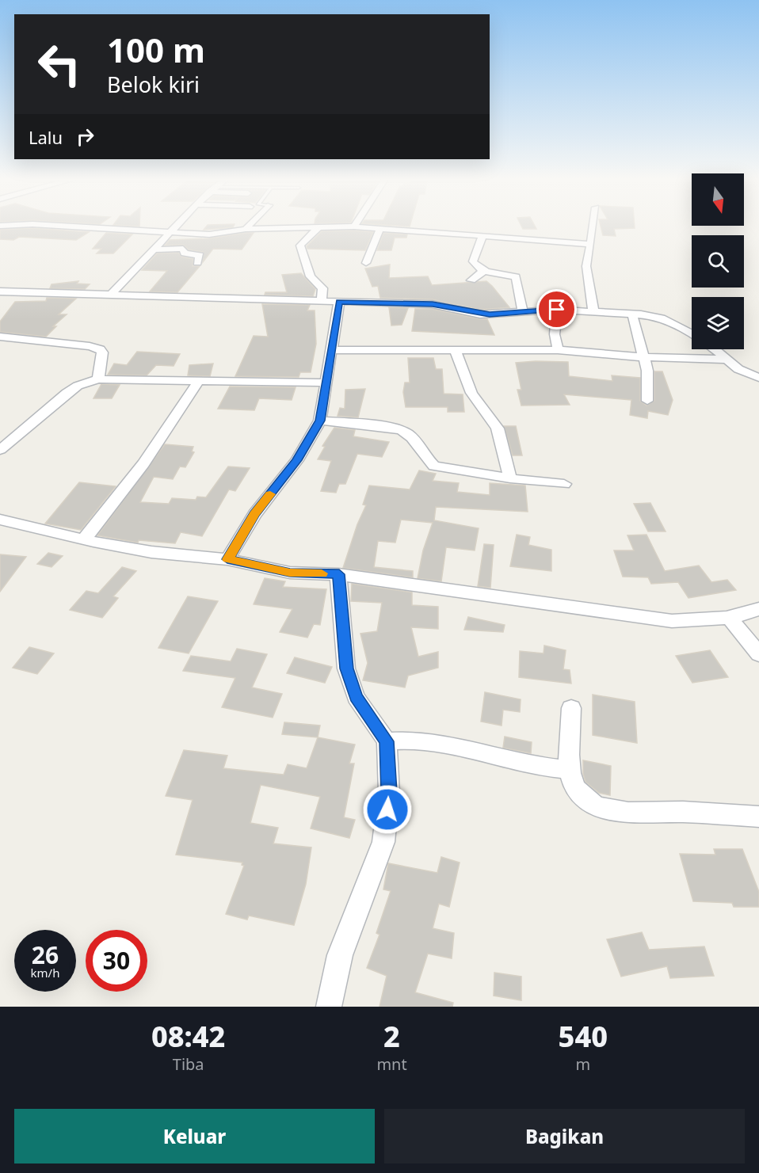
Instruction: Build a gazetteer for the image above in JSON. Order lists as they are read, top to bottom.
{
  "north": "bottom",
  "page": {
    "turn": ["100 m", "Belok kiri"],
    "then": "Lalu",
    "speed": "26 km/h",
    "limit": "30",
    "eta": [
      "08:42",
      "Tiba",
      "2",
      "mnt",
      "540",
      "m"
    ],
    "buttons": ["Keluar", "Bagikan"]
  }
}
